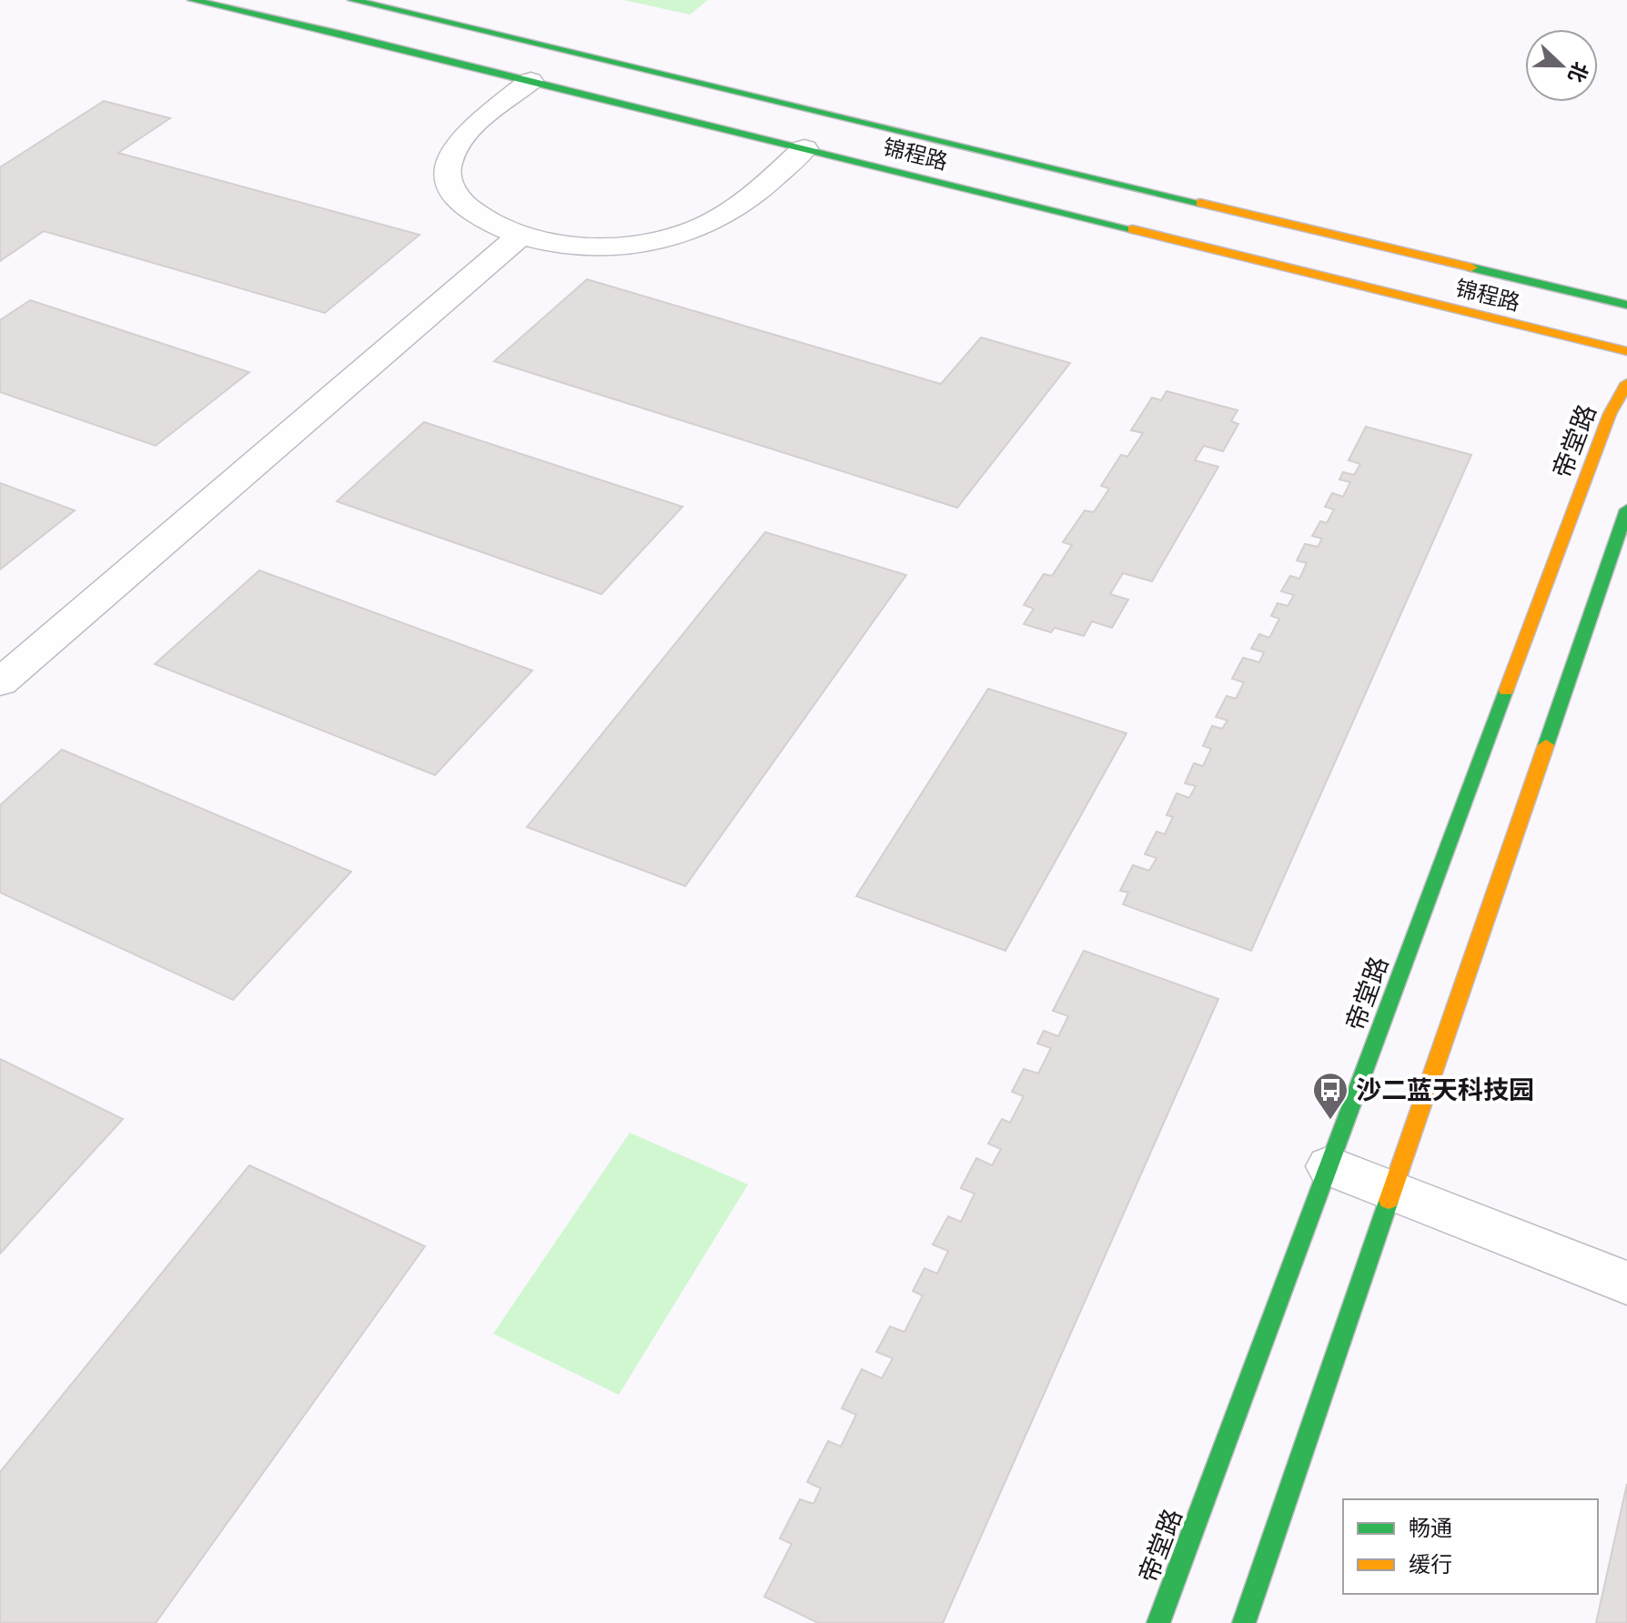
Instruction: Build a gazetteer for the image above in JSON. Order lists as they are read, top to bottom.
{
  "streets": {
    "main road": ["锦程路", "帝堂路"]
  },
  "places": {
    "bus stop": ["沙二蓝天科技园"]
  },
  "legend": ["畅通", "缓行"],
  "north": "right"
}
